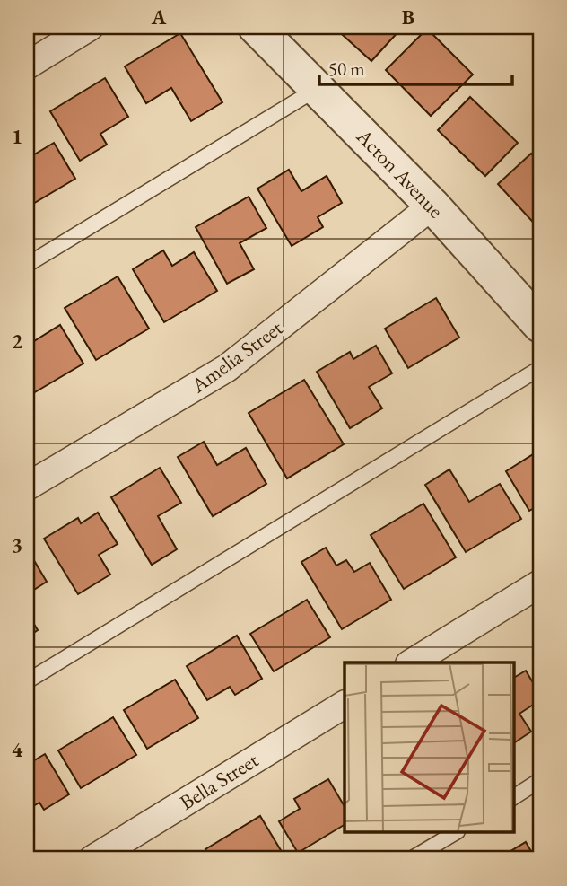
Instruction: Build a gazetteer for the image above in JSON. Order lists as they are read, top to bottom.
{
  "streets": {
    "street": ["Acton Avenue", "Amelia Street", "Bella Street"]
  },
  "crossings": [
    ["Acton Avenue", "Amelia Street"]
  ],
  "scale_bar": "50 m",
  "grid": {
    "columns": ["A", "B"],
    "rows": [
      "1",
      "2",
      "3",
      "4"
    ]
  }
}
